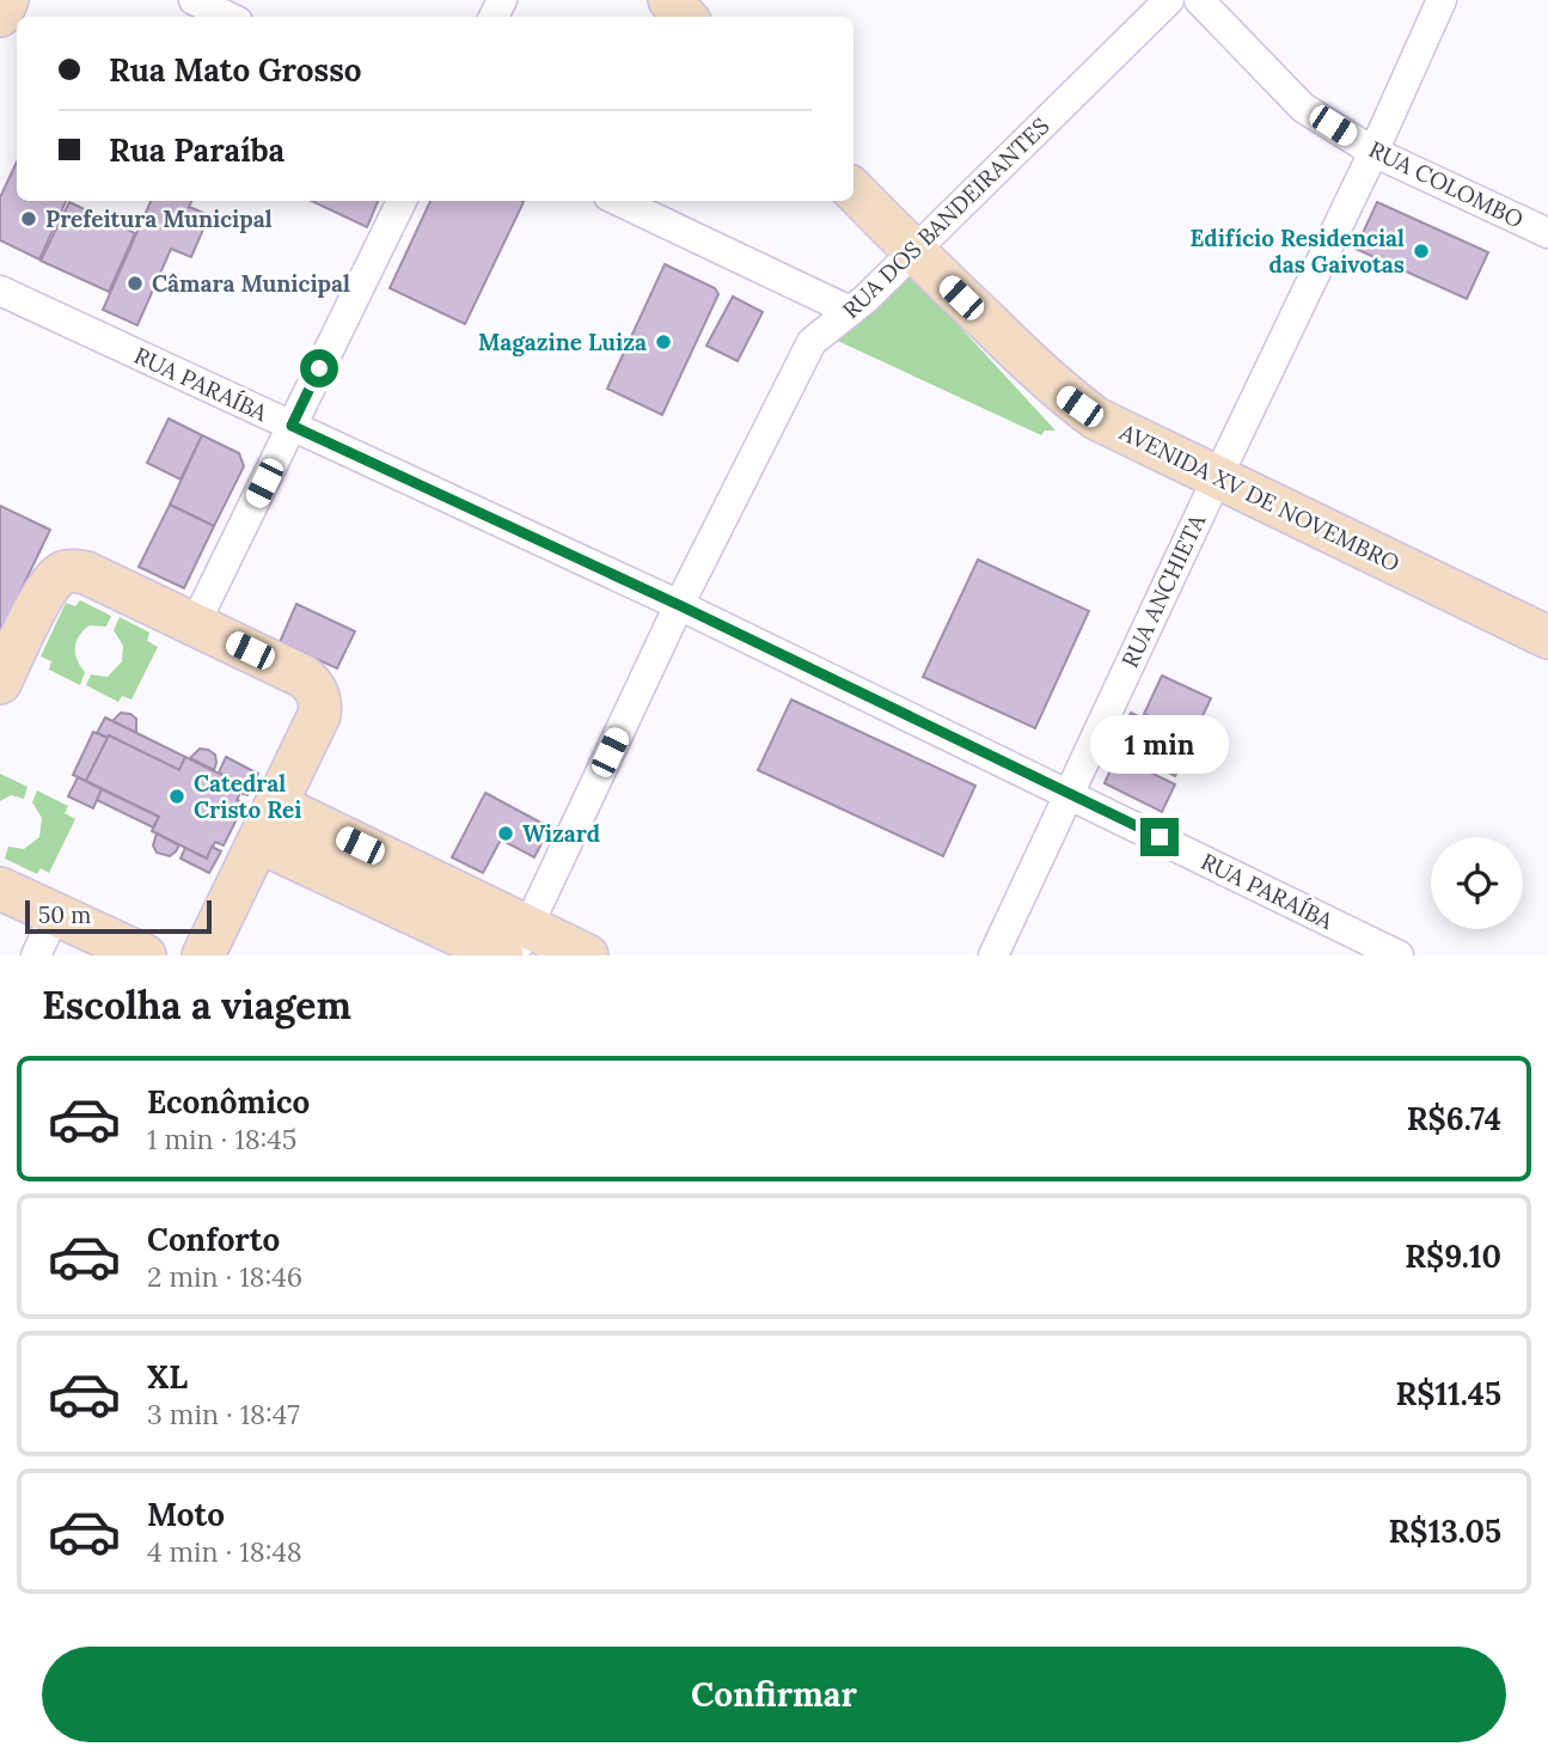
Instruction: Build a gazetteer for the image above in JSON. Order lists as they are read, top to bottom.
{
  "streets": {
    "street": [
      "RUA COLOMBO",
      "RUA DOS BANDEIRANTES",
      "RUA PARAÍBA",
      "AVENIDA XV DE NOVEMBRO",
      "RUA ANCHIETA"
    ]
  },
  "crossings": [
    ["RUA COLOMBO", "RUA ANCHIETA"],
    ["RUA DOS BANDEIRANTES", "RUA PARAÍBA"],
    ["RUA DOS BANDEIRANTES", "AVENIDA XV DE NOVEMBRO"],
    ["RUA PARAÍBA", "RUA ANCHIETA"],
    ["AVENIDA XV DE NOVEMBRO", "RUA ANCHIETA"]
  ],
  "places": [
    "Prefeitura Municipal",
    "Edifício Residencial das Gaivotas",
    "Câmara Municipal",
    "Magazine Luiza",
    "Catedral Cristo Rei",
    "Wizard"
  ],
  "scale_bar": "50 m",
  "page": {
    "banner": ["Rua Mato Grosso", "Rua Paraíba"],
    "bubble": "1 min",
    "scale": "50 m",
    "heading": "Escolha a viagem",
    "list": [
      {
        "name": "Econômico",
        "note": "1 min · 18:45",
        "value": "R$6.74"
      },
      {
        "name": "Conforto",
        "note": "2 min · 18:46",
        "value": "R$9.10"
      },
      {
        "name": "XL",
        "note": "3 min · 18:47",
        "value": "R$11.45"
      },
      {
        "name": "Moto",
        "note": "4 min · 18:48",
        "value": "R$13.05"
      }
    ],
    "buttons": "Confirmar"
  }
}
